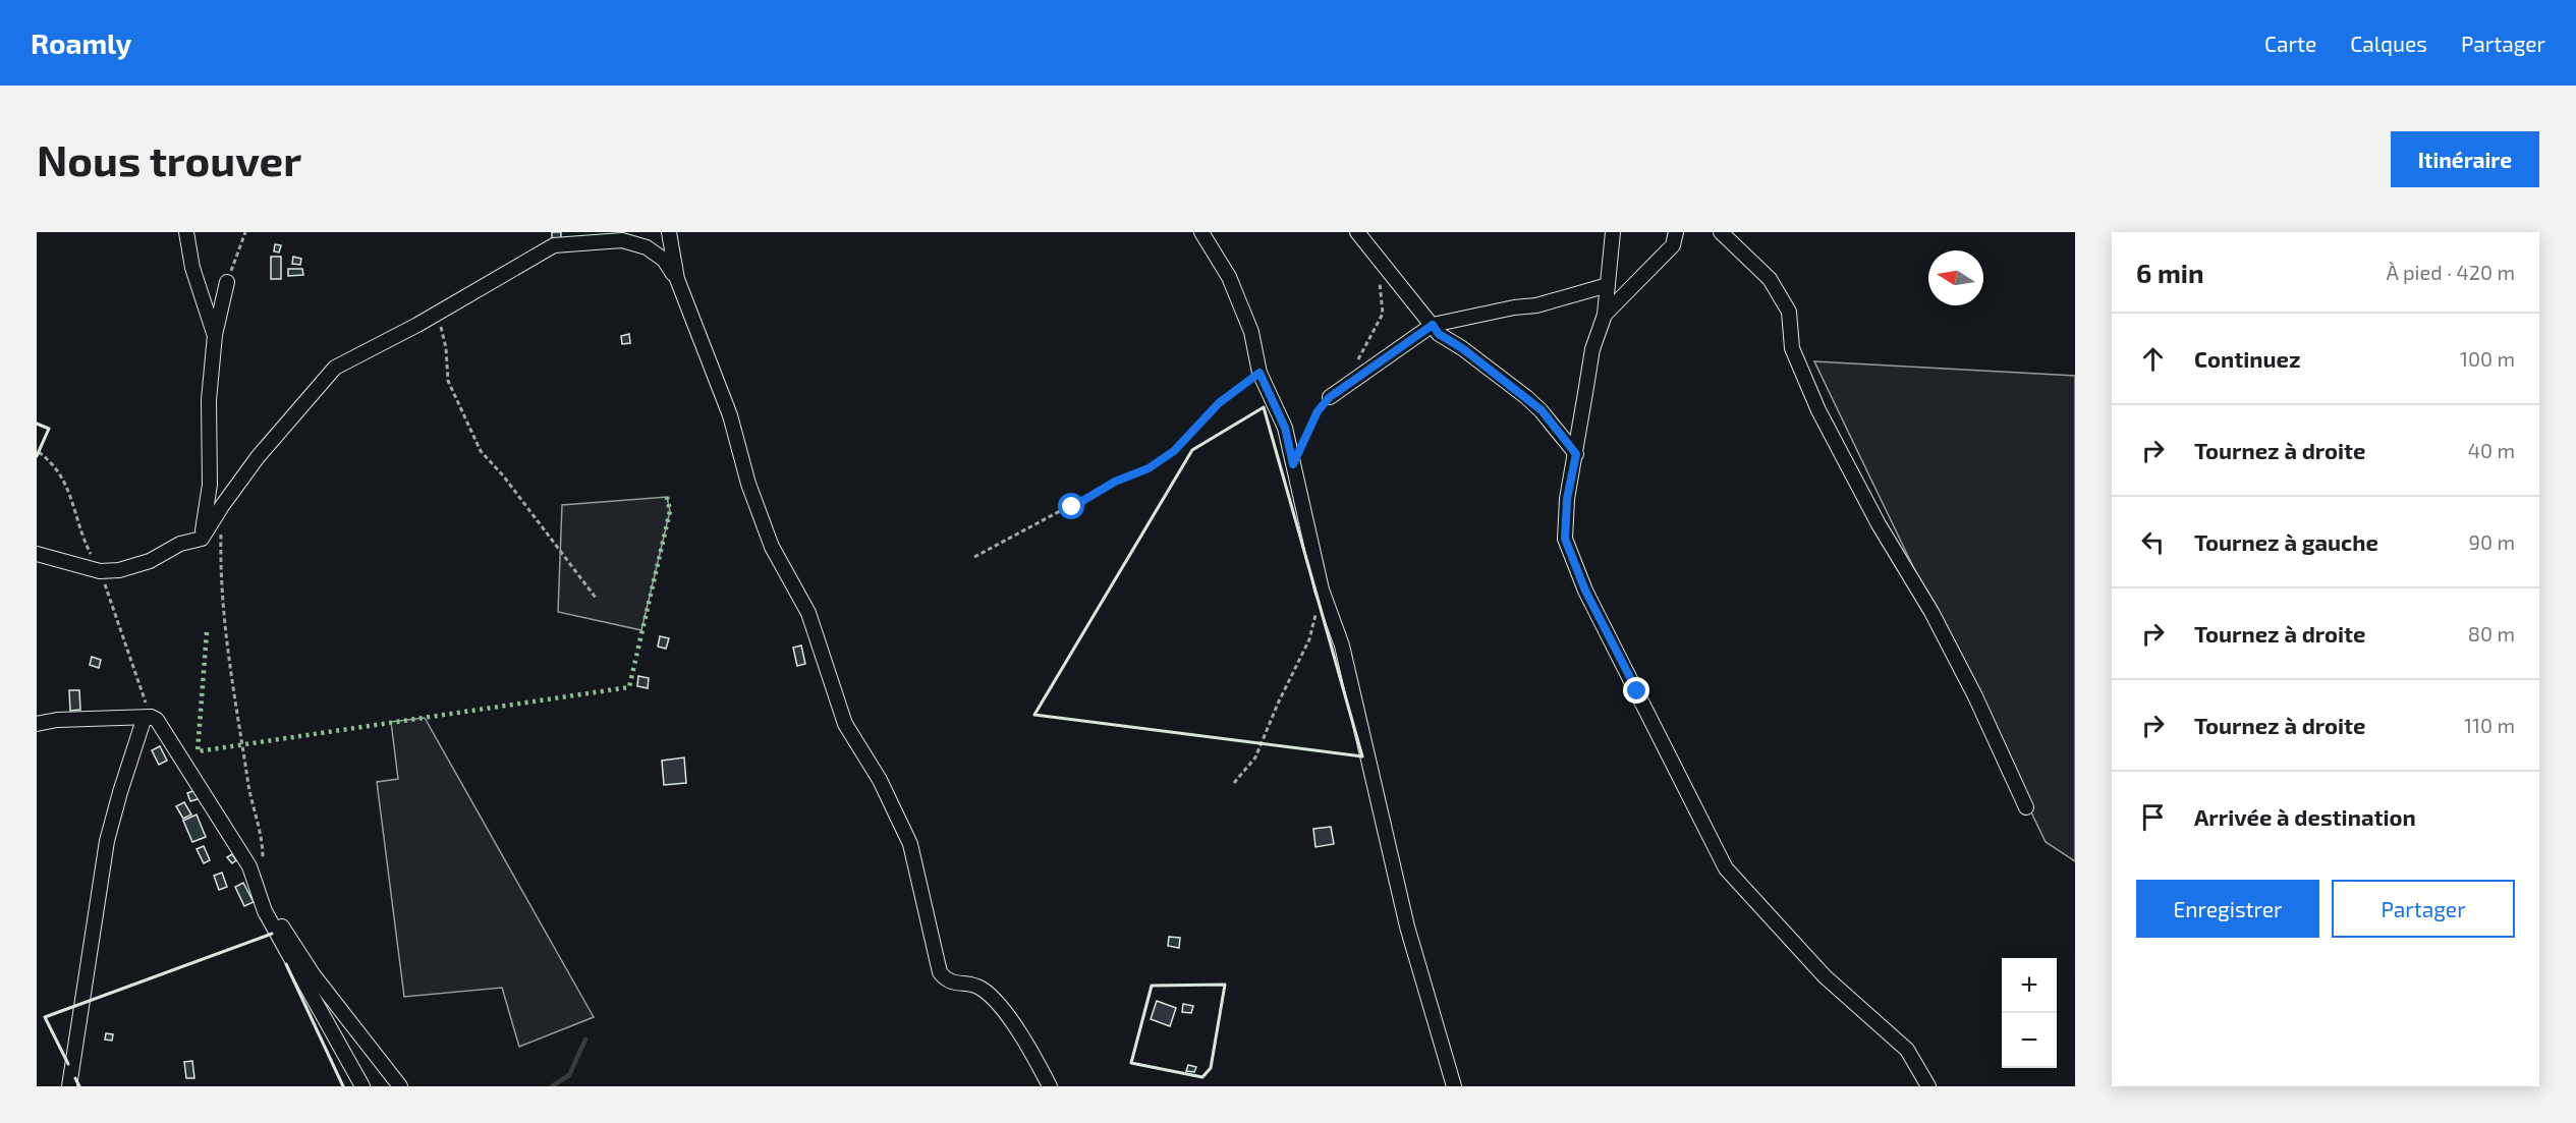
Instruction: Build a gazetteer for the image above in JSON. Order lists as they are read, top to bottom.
{
  "north": "left",
  "page": {
    "header": "Roamly",
    "nav": ["Carte", "Calques", "Partager"],
    "buttons": [
      "Itinéraire",
      ["Enregistrer", "Partager"]
    ],
    "title": "Nous trouver",
    "heading": ["6 min", "À pied · 420 m"],
    "list": [
      ["Continuez", "100 m"],
      ["Tournez à droite", "40 m"],
      ["Tournez à gauche", "90 m"],
      ["Tournez à droite", "80 m"],
      ["Tournez à droite", "110 m"],
      "Arrivée à destination"
    ],
    "map_buttons": ["+", "−"]
  }
}
